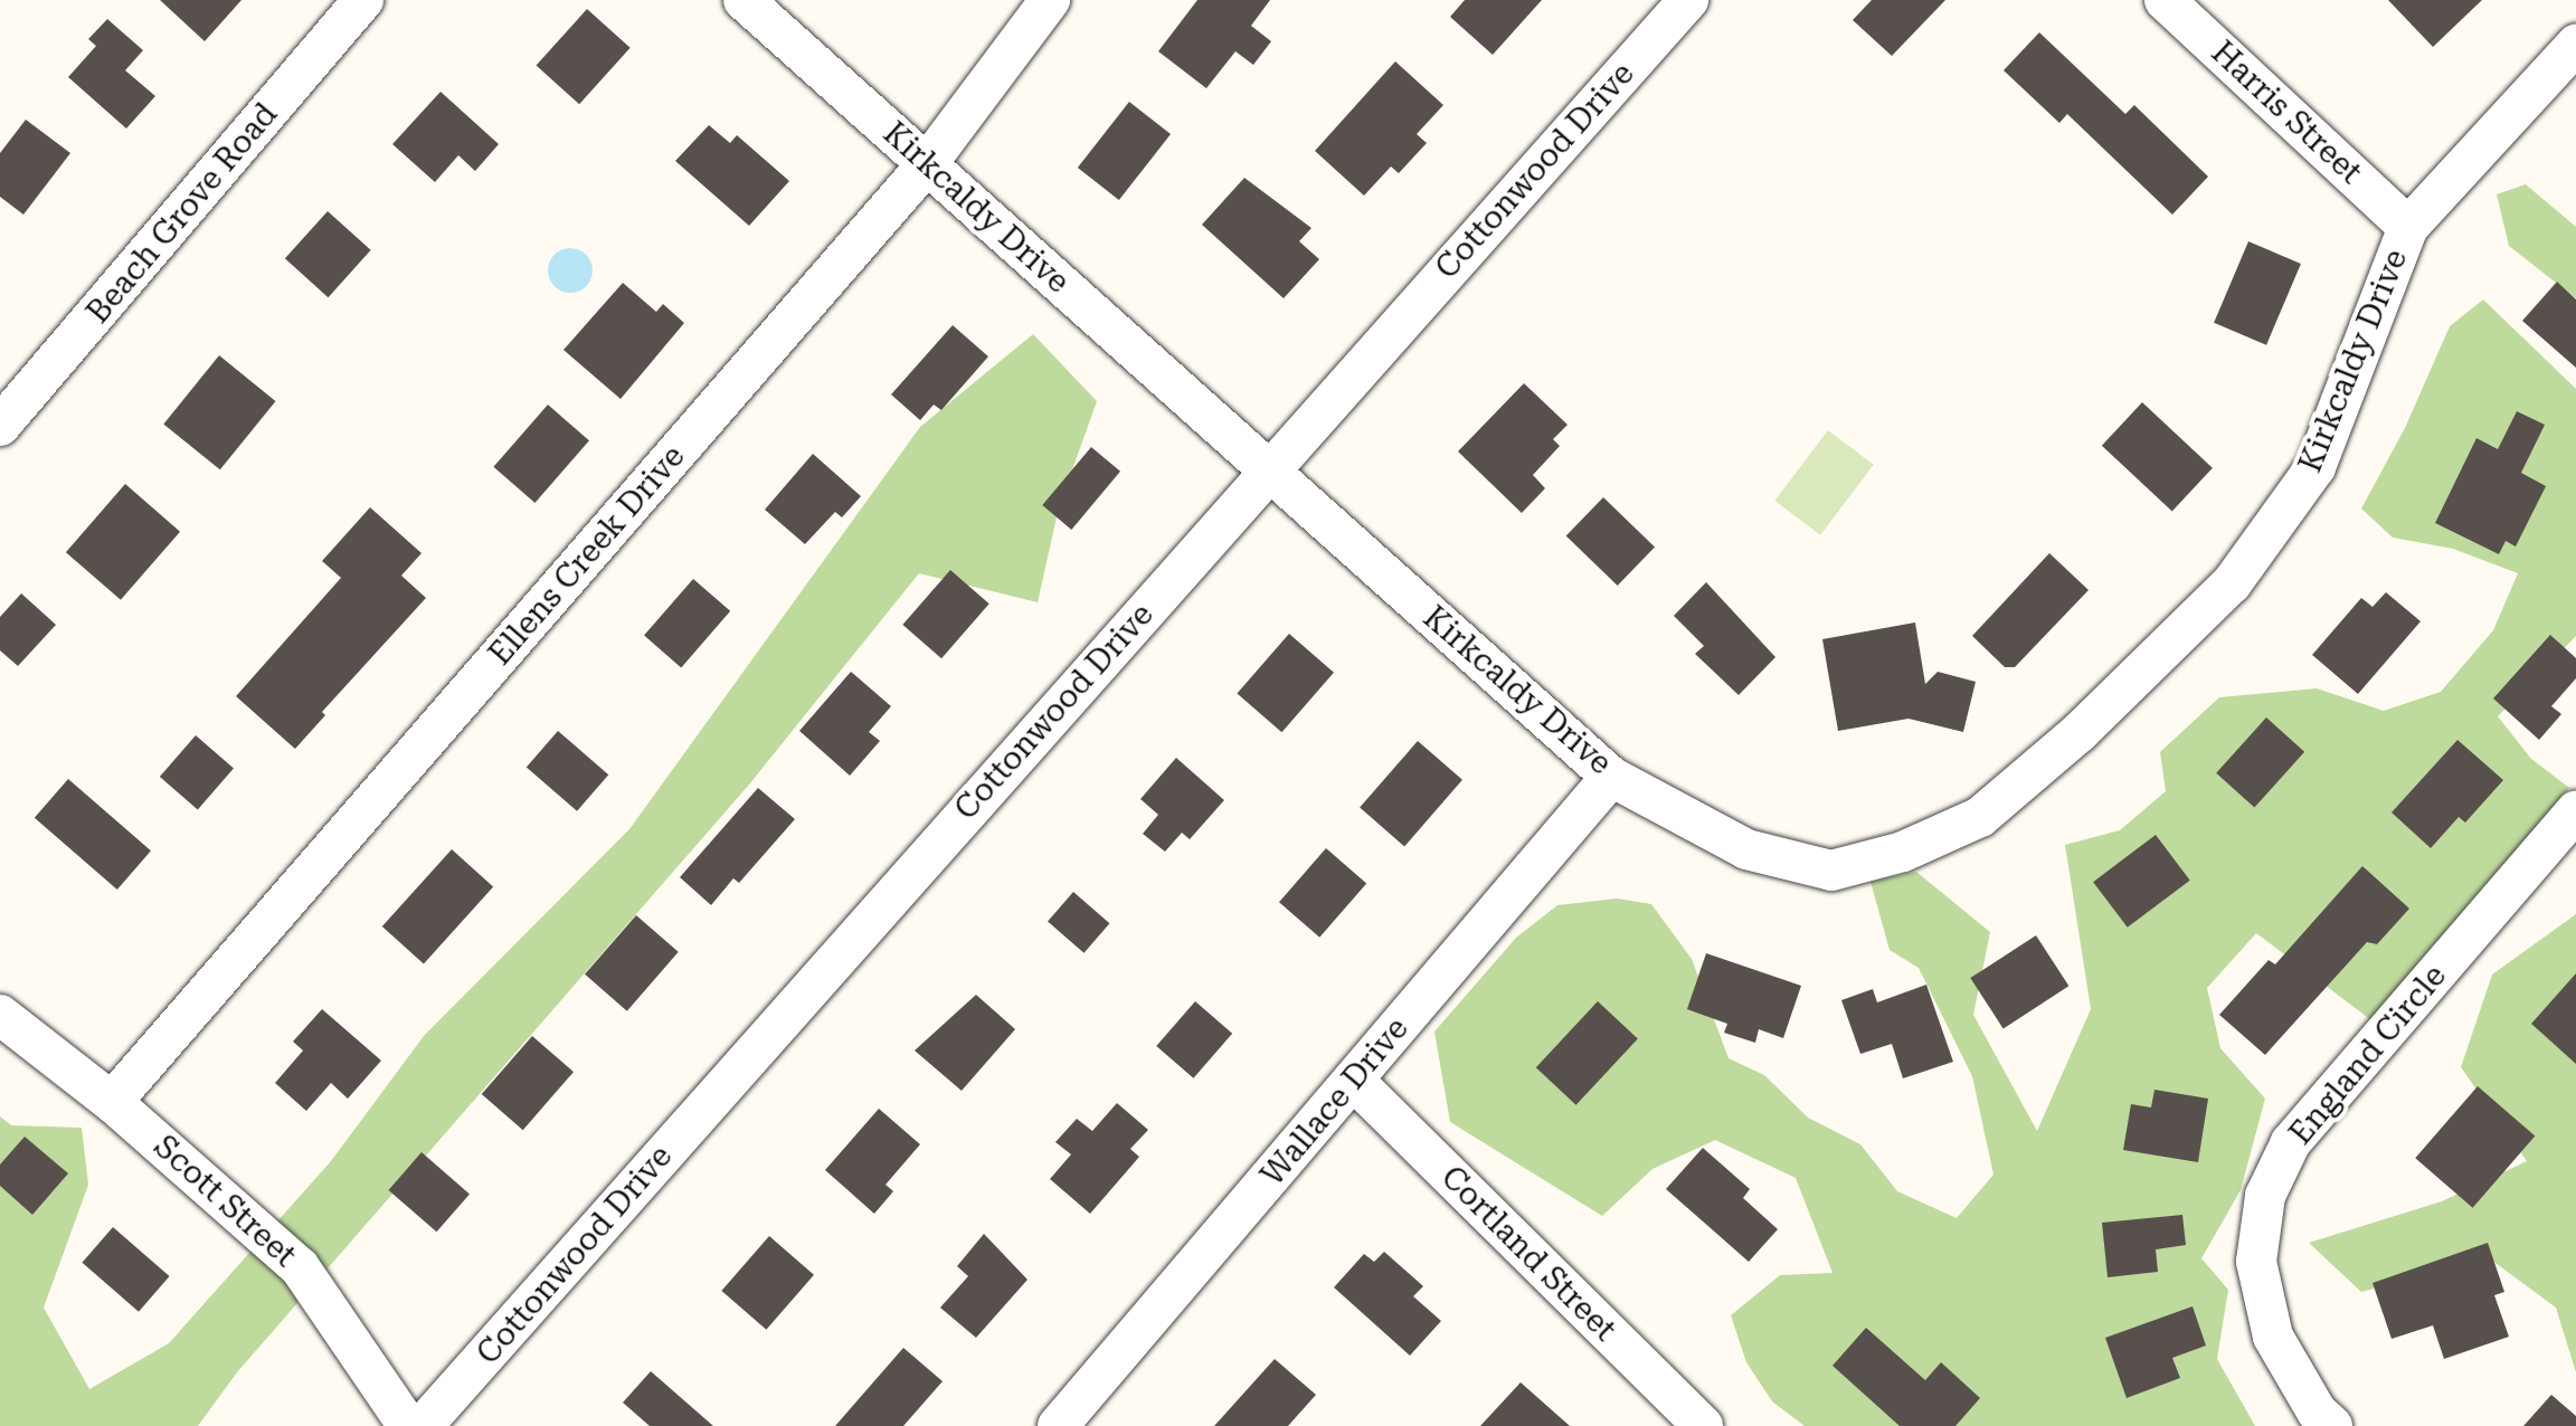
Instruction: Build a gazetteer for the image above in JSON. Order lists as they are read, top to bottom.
{
  "streets": {
    "street": [
      "Harris Street",
      "Cottonwood Drive",
      "Kirkcaldy Drive",
      "Beach Grove Road",
      "Ellens Creek Drive",
      "England Circle",
      "Wallace Drive",
      "Scott Street",
      "Cortland Street"
    ]
  },
  "crossings": [
    ["Harris Street", "Kirkcaldy Drive"],
    ["Cottonwood Drive", "Kirkcaldy Drive"],
    ["Kirkcaldy Drive", "Ellens Creek Drive"],
    ["Kirkcaldy Drive", "Wallace Drive"],
    ["Ellens Creek Drive", "Scott Street"],
    ["Wallace Drive", "Cortland Street"]
  ]
}
